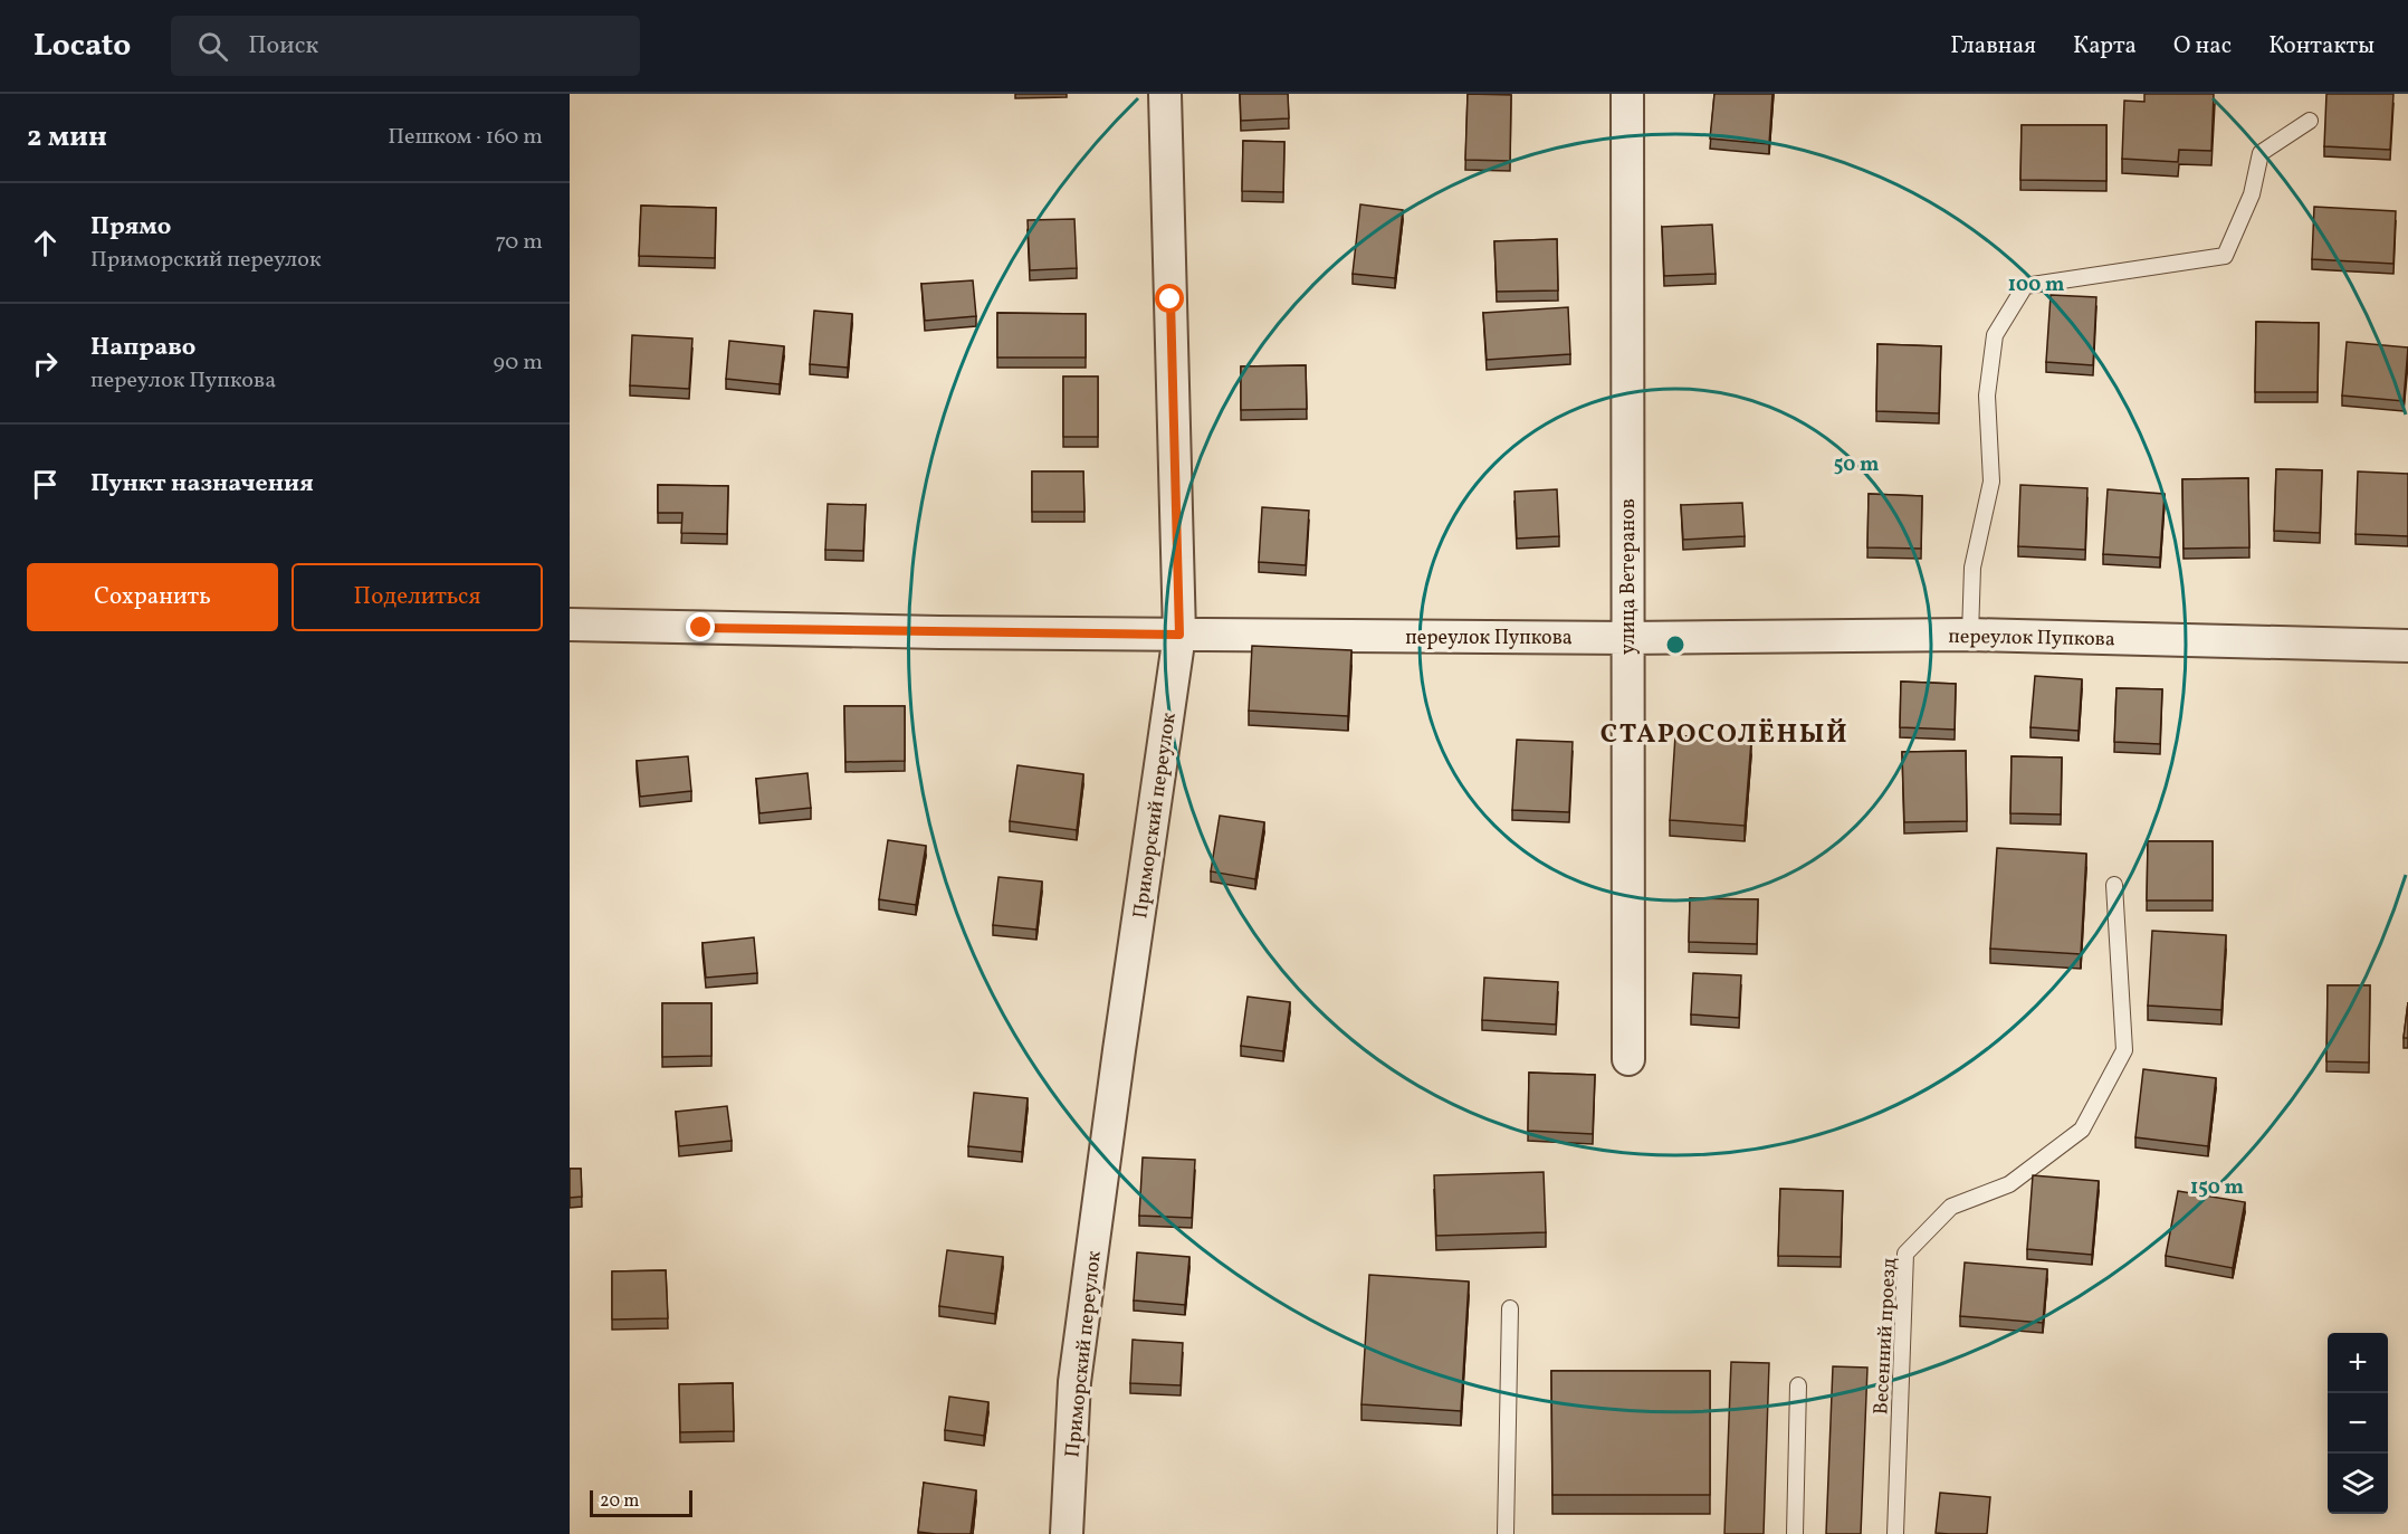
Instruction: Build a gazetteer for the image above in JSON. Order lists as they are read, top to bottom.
{
  "streets": {
    "street": ["улица Ветеранов", "переулок Пупкова", "Приморский переулок"],
    "lane": ["Весенний проезд"]
  },
  "crossings": [
    ["улица Ветеранов", "переулок Пупкова"],
    ["переулок Пупкова", "Приморский переулок"]
  ],
  "districts": ["СТАРОCОЛЁНЫЙ"],
  "scale_bar": "20 m",
  "page": {
    "header": "Locato",
    "search": "Поиск",
    "nav": [
      "Главная",
      "Карта",
      "О нас",
      "Контакты"
    ],
    "heading": ["2 мин", "Пешком · 160 m"],
    "list": [
      ["Прямо", "Приморский переулок", "70 m"],
      ["Направо", "переулок Пупкова", "90 m"],
      "Пункт назначения"
    ],
    "buttons": ["Сохранить", "Поделиться"],
    "map_buttons": ["+", "−"],
    "scale": "20 m"
  },
  "rings": ["100 m", "50 m", "150 m"]
}
